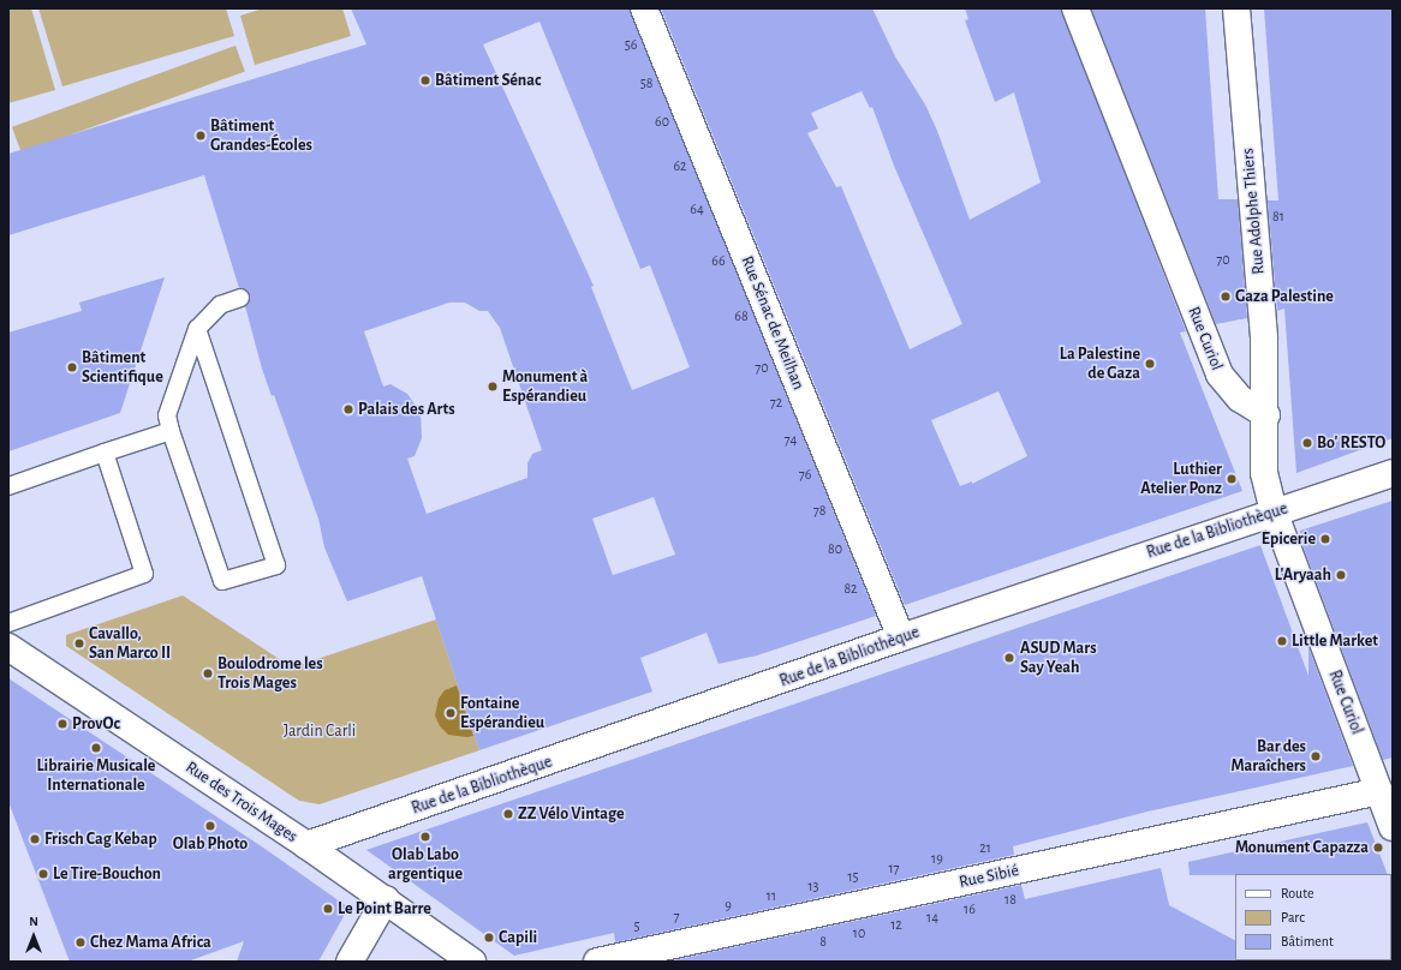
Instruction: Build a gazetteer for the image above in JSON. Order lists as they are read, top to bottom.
{
  "streets": {
    "street": [
      "Rue Adolphe Thiers",
      "Rue Sénac de Meilhan",
      "Rue Curiol",
      "Rue de la Bibliothèque",
      "Rue des Trois Mages",
      "Rue Sibié"
    ]
  },
  "crossings": [
    ["Rue Adolphe Thiers", "Rue Curiol"],
    ["Rue Sénac de Meilhan", "Rue de la Bibliothèque"],
    ["Rue Curiol", "Rue de la Bibliothèque"],
    ["Rue Curiol", "Rue Sibié"],
    ["Rue de la Bibliothèque", "Rue des Trois Mages"]
  ],
  "parks": ["Jardin Carli"],
  "places": [
    "Bâtiment Sénac",
    "Bâtiment Grandes-Écoles",
    "Gaza Palestine",
    "La Palestine de Gaza",
    "Bâtiment Scientifique",
    "Monument à Espérandieu",
    "Palais des Arts",
    "Bo' RESTO",
    "Luthier Atelier Ponz",
    "Epicerie",
    "L'Aryaah",
    "Little Market",
    "Cavallo, San Marco II",
    "ASUD Mars Say Yeah",
    "Boulodrome les Trois Mages",
    "Fontaine Espérandieu",
    "ProvOc",
    "Librairie Musicale Internationale",
    "Bar des Maraîchers",
    "ZZ Vélo Vintage",
    "Olab Photo",
    "Olab Labo argentique",
    "Frisch Cag Kebap",
    "Monument Capazza",
    "Le Tire-Bouchon",
    "Le Point Barre",
    "Capili",
    "Chez Mama Africa"
  ],
  "house_numbers": [
    "56",
    "58",
    "60",
    "62",
    "64",
    "81",
    "70",
    "66",
    "68",
    "70",
    "72",
    "74",
    "76",
    "78",
    "80",
    "82",
    "21",
    "19",
    "17",
    "15",
    "13",
    "11",
    "18",
    "9",
    "16",
    "7",
    "14",
    "12",
    "5",
    "10",
    "8"
  ],
  "legend": ["Route", "Parc", "Bâtiment"],
  "north": "top"
}
